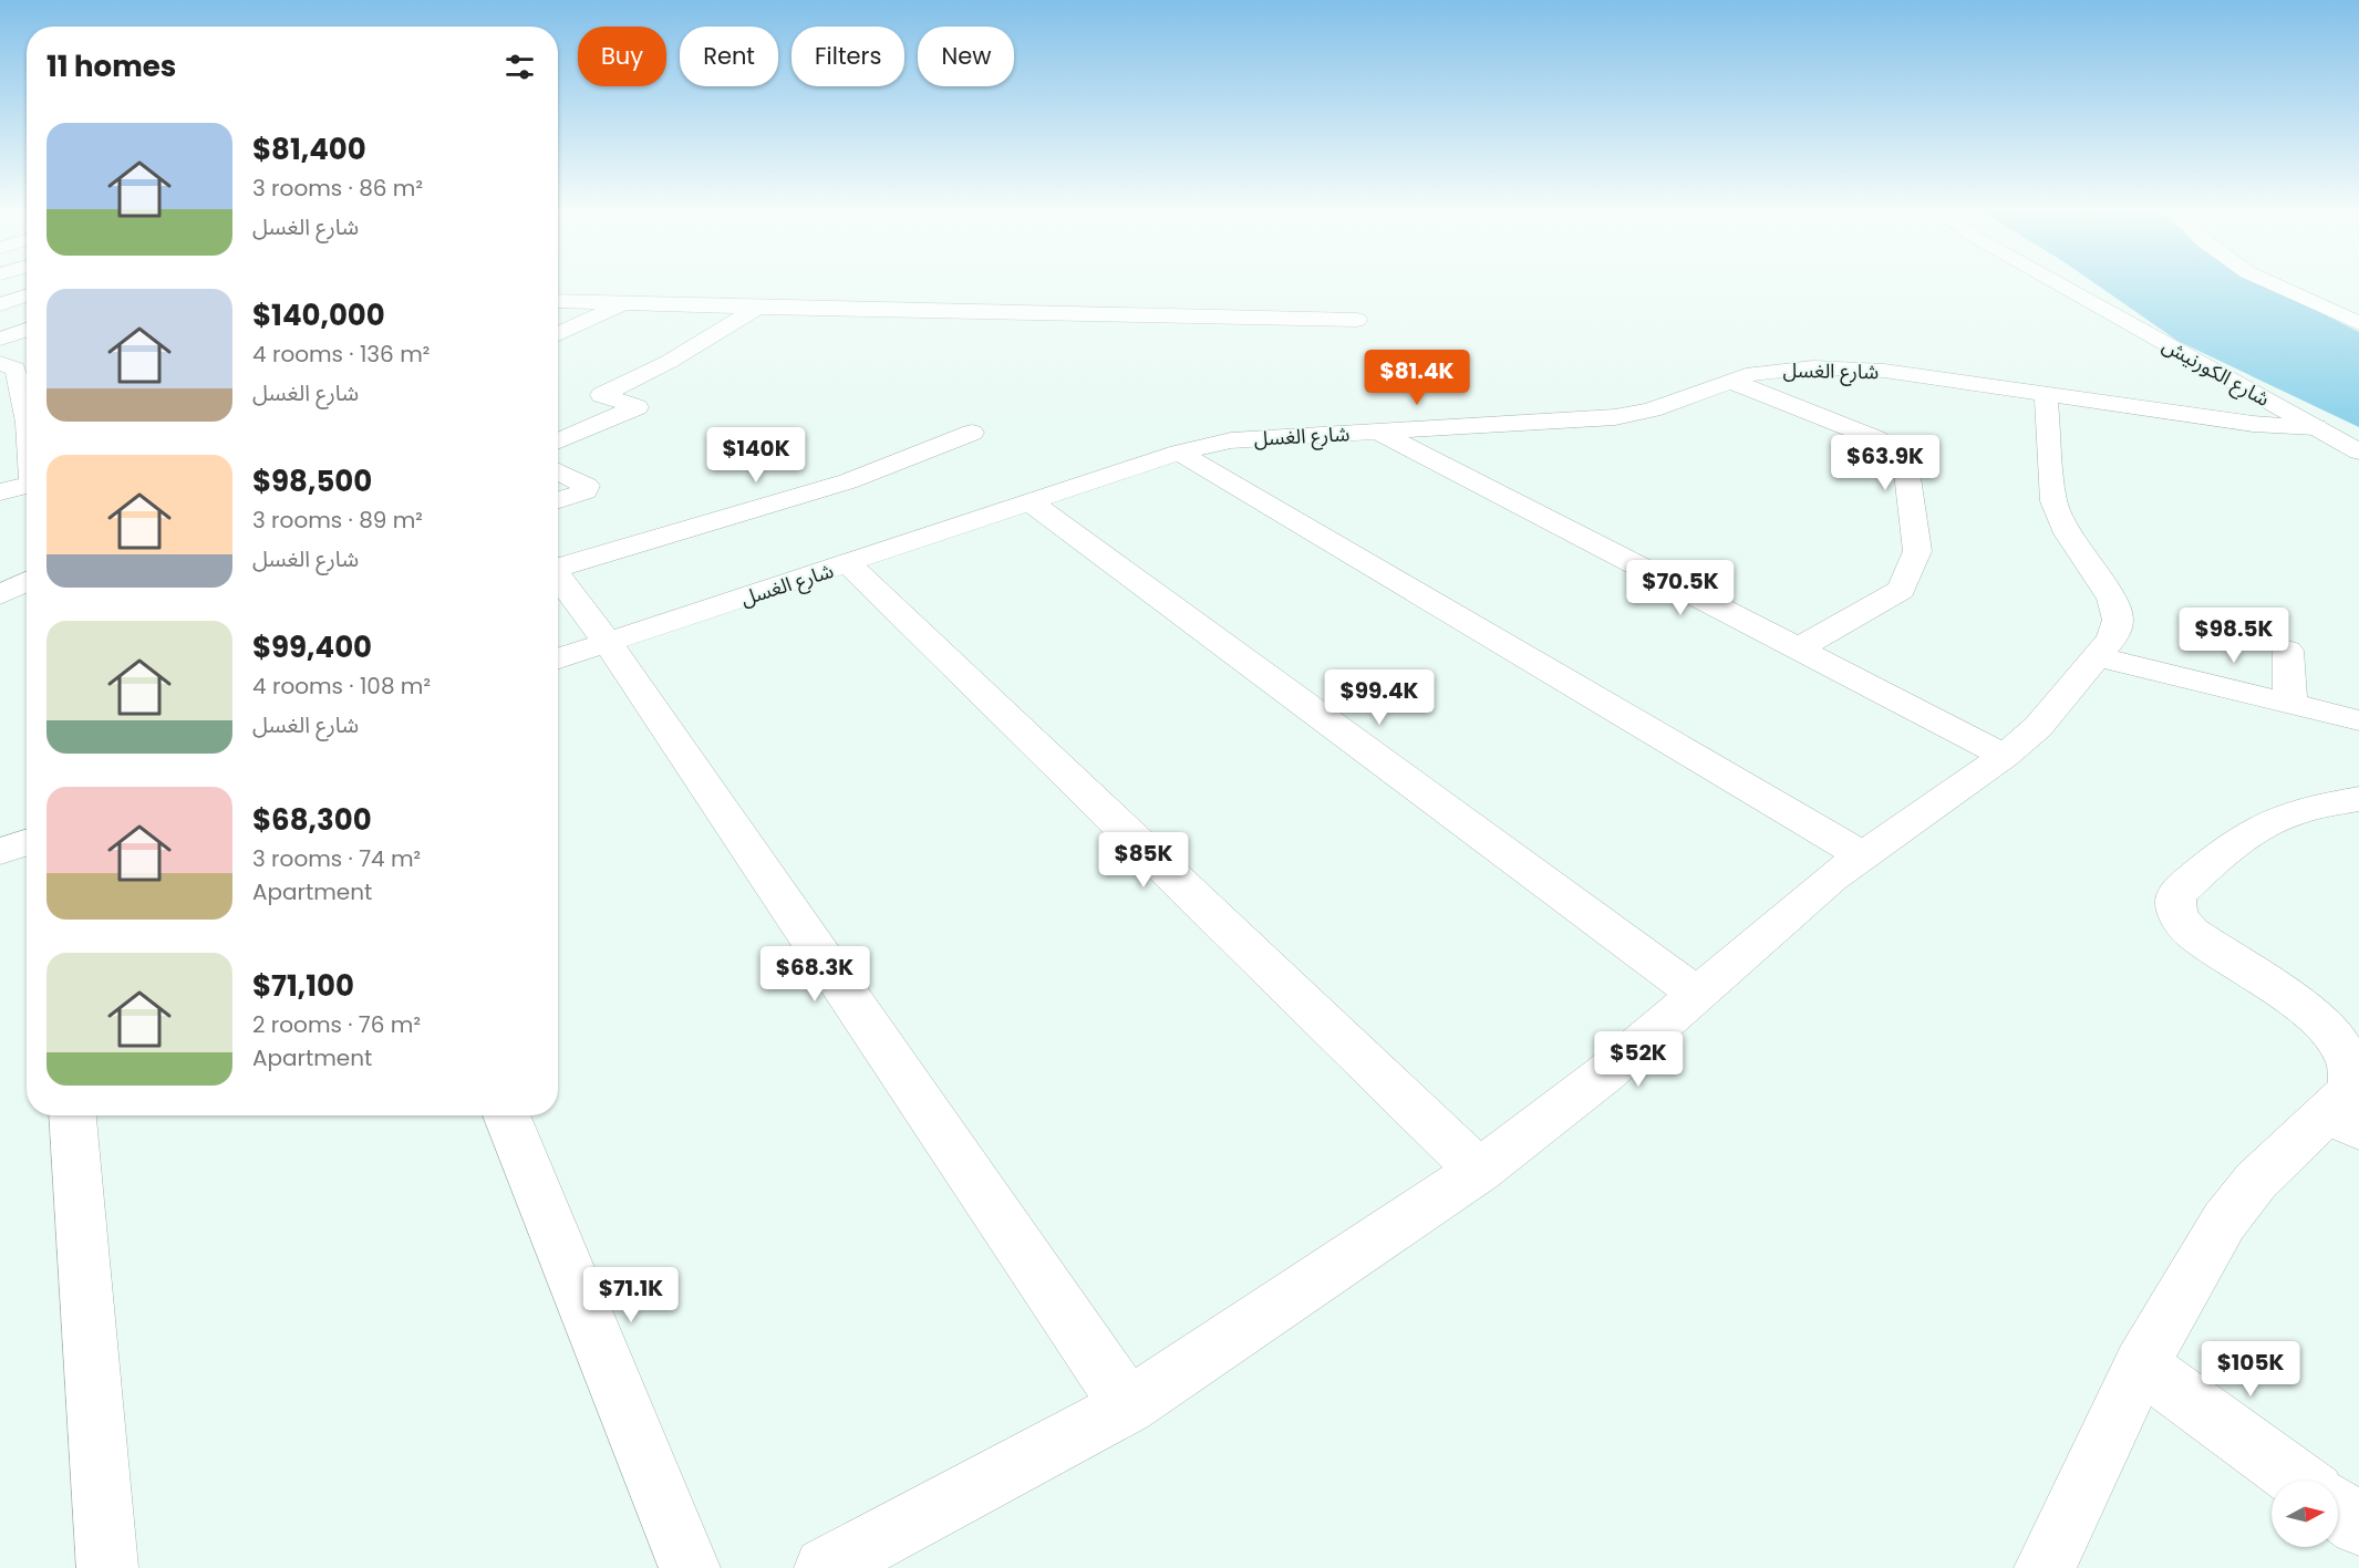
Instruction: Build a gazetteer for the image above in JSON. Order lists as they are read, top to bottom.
{
  "streets": {
    "street": ["شارع الغسل", "شارع الكورنيش"]
  },
  "crossings": [
    ["شارع الغسل", "شارع الكورنيش"]
  ],
  "north": "right",
  "page": {
    "chip": [
      "Buy",
      "Rent",
      "Filters",
      "New"
    ],
    "heading": "11 homes",
    "list": [
      {
        "name": "$81,400",
        "note": "3 rooms · 86 m² · شارع الغسل"
      },
      {
        "name": "$140,000",
        "note": "4 rooms · 136 m² · شارع الغسل"
      },
      {
        "name": "$98,500",
        "note": "3 rooms · 89 m² · شارع الغسل"
      },
      {
        "name": "$99,400",
        "note": "4 rooms · 108 m² · شارع الغسل"
      },
      {
        "name": "$68,300",
        "note": "3 rooms · 74 m² · Apartment"
      },
      {
        "name": "$71,100",
        "note": "2 rooms · 76 m² · Apartment"
      }
    ],
    "price": [
      "$81.4K",
      "$140K",
      "$63.9K",
      "$70.5K",
      "$98.5K",
      "$99.4K",
      "$85K",
      "$68.3K",
      "$52K",
      "$71.1K",
      "$105K"
    ]
  }
}
